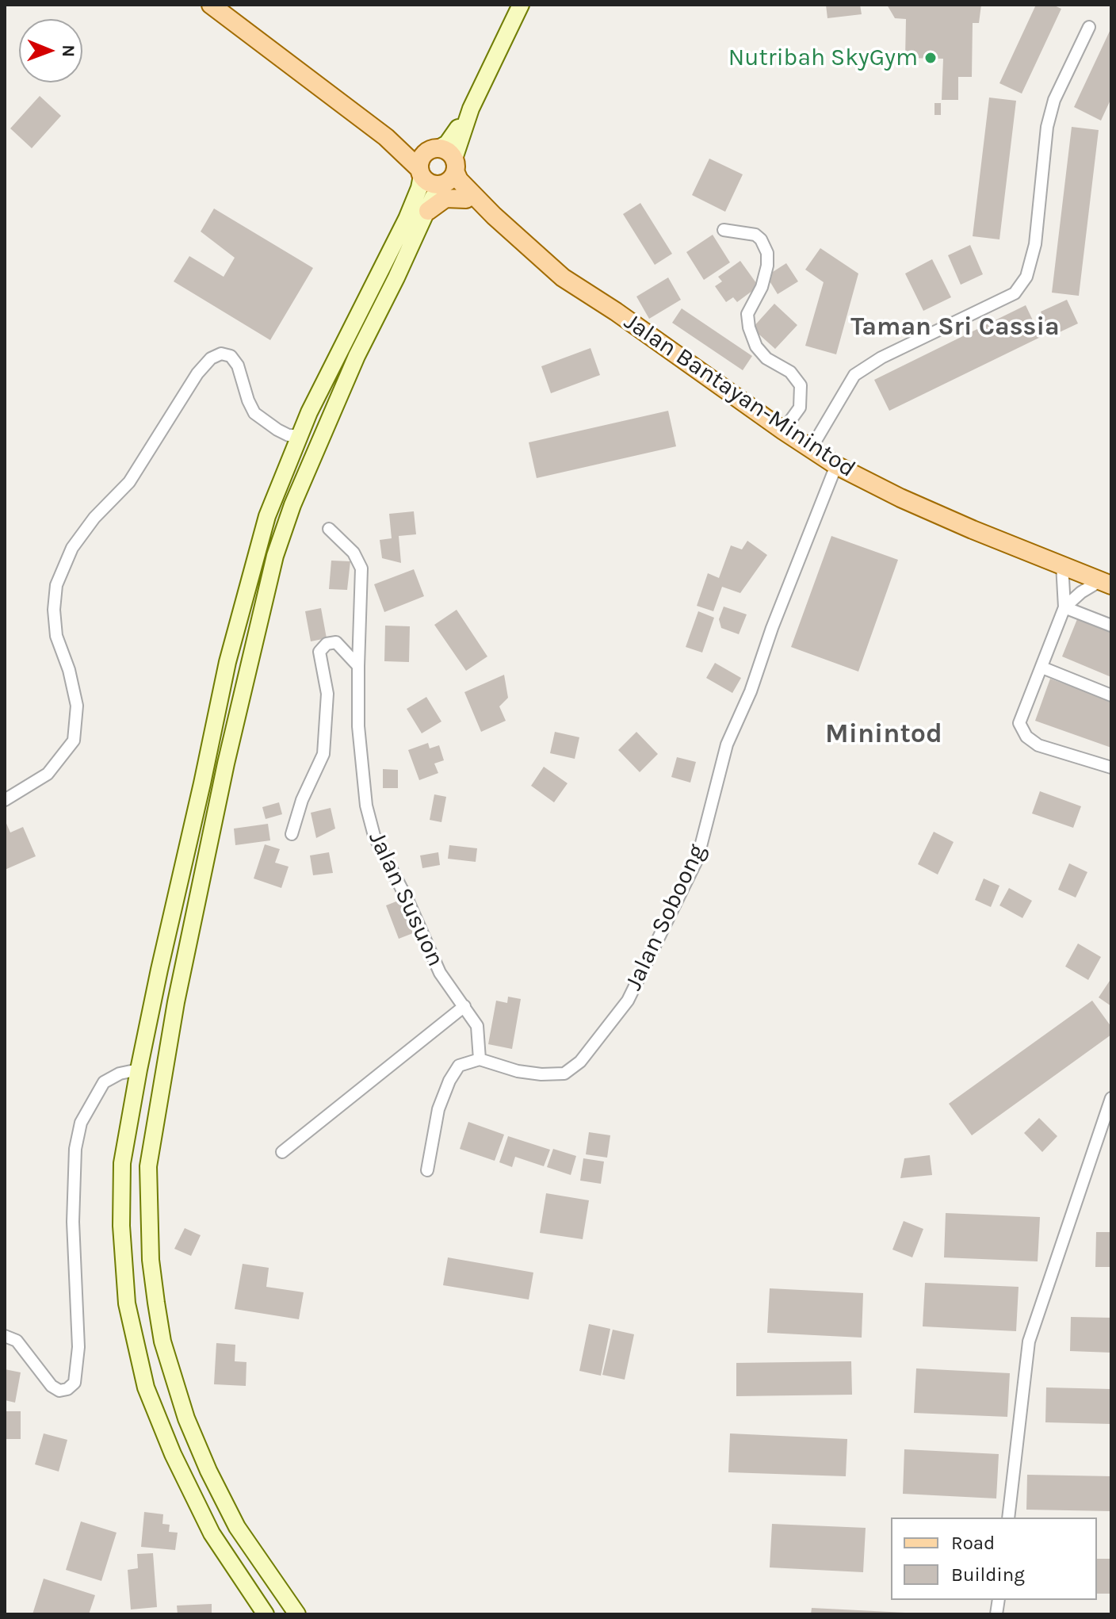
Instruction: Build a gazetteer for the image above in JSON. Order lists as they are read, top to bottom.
{
  "streets": {
    "main road": ["Jalan Bantayan-Minintod"],
    "street": ["Jalan Susuon", "Jalan Soboong"]
  },
  "crossings": [
    ["Jalan Bantayan-Minintod", "Jalan Soboong"],
    ["Jalan Susuon", "Jalan Soboong"]
  ],
  "districts": ["Taman Sri Cassia", "Minintod"],
  "places": ["Nutribah SkyGym"],
  "legend": ["Road", "Building"],
  "north": "right"
}
